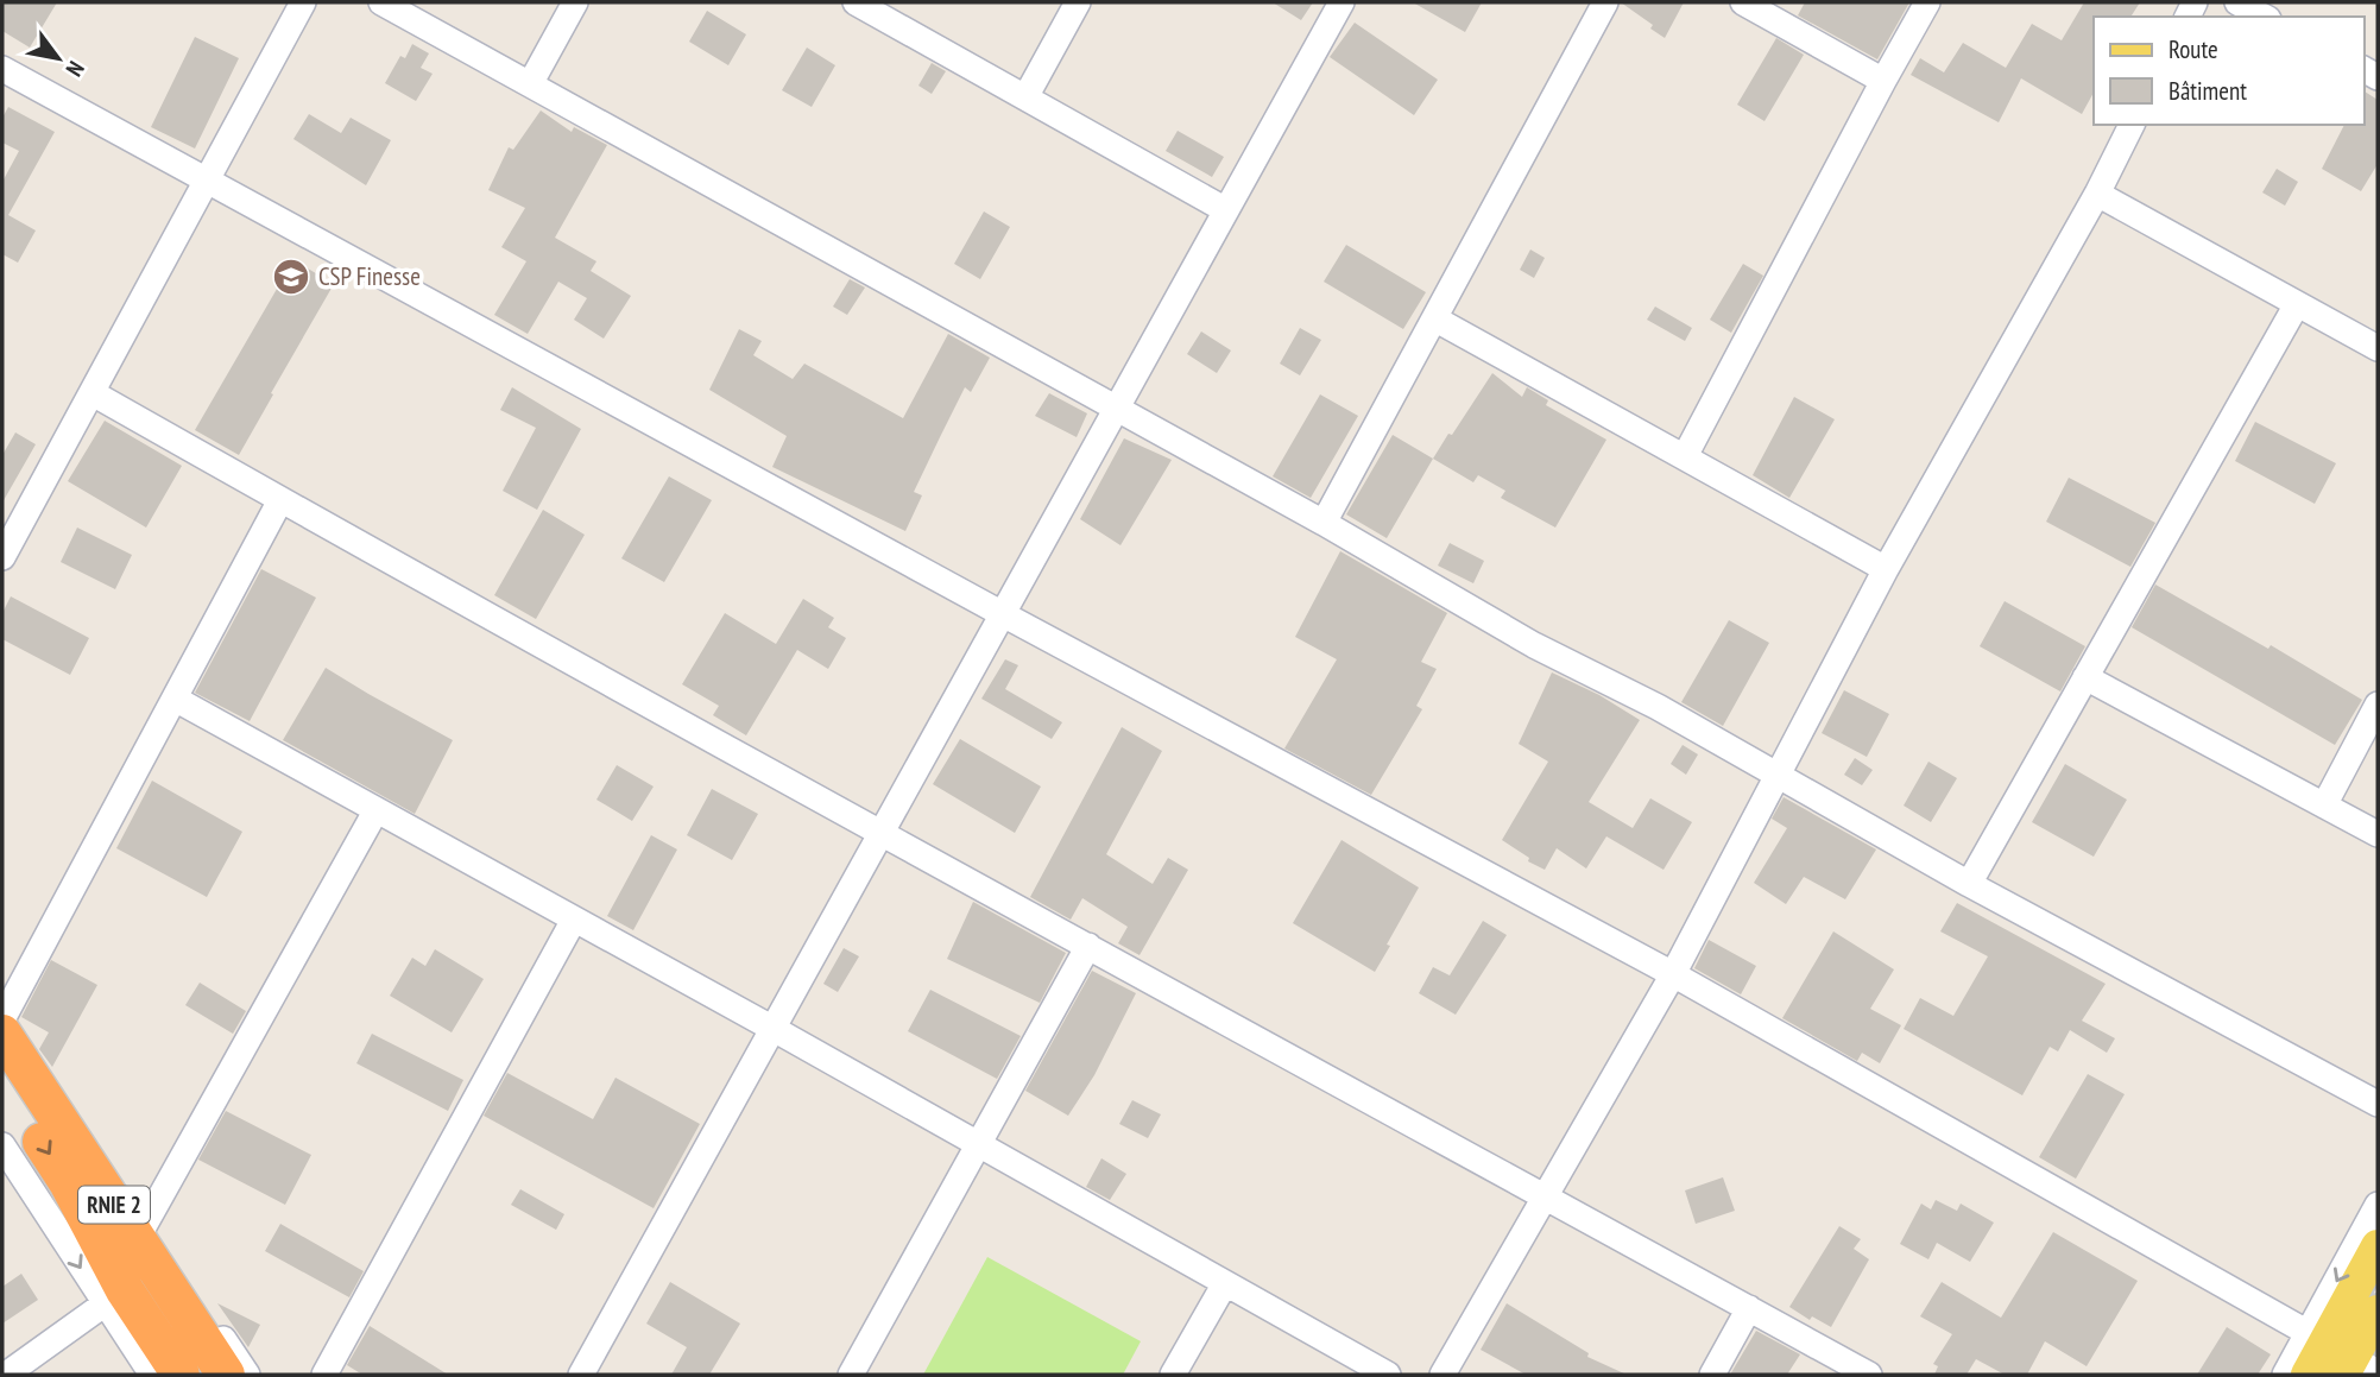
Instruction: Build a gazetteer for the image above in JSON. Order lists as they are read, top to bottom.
{
  "streets": {
    "highway": ["RNIE 2"]
  },
  "places": {
    "school or university": ["CSP Finesse"]
  },
  "legend": ["Route", "Bâtiment"],
  "north": "bottom right"
}
